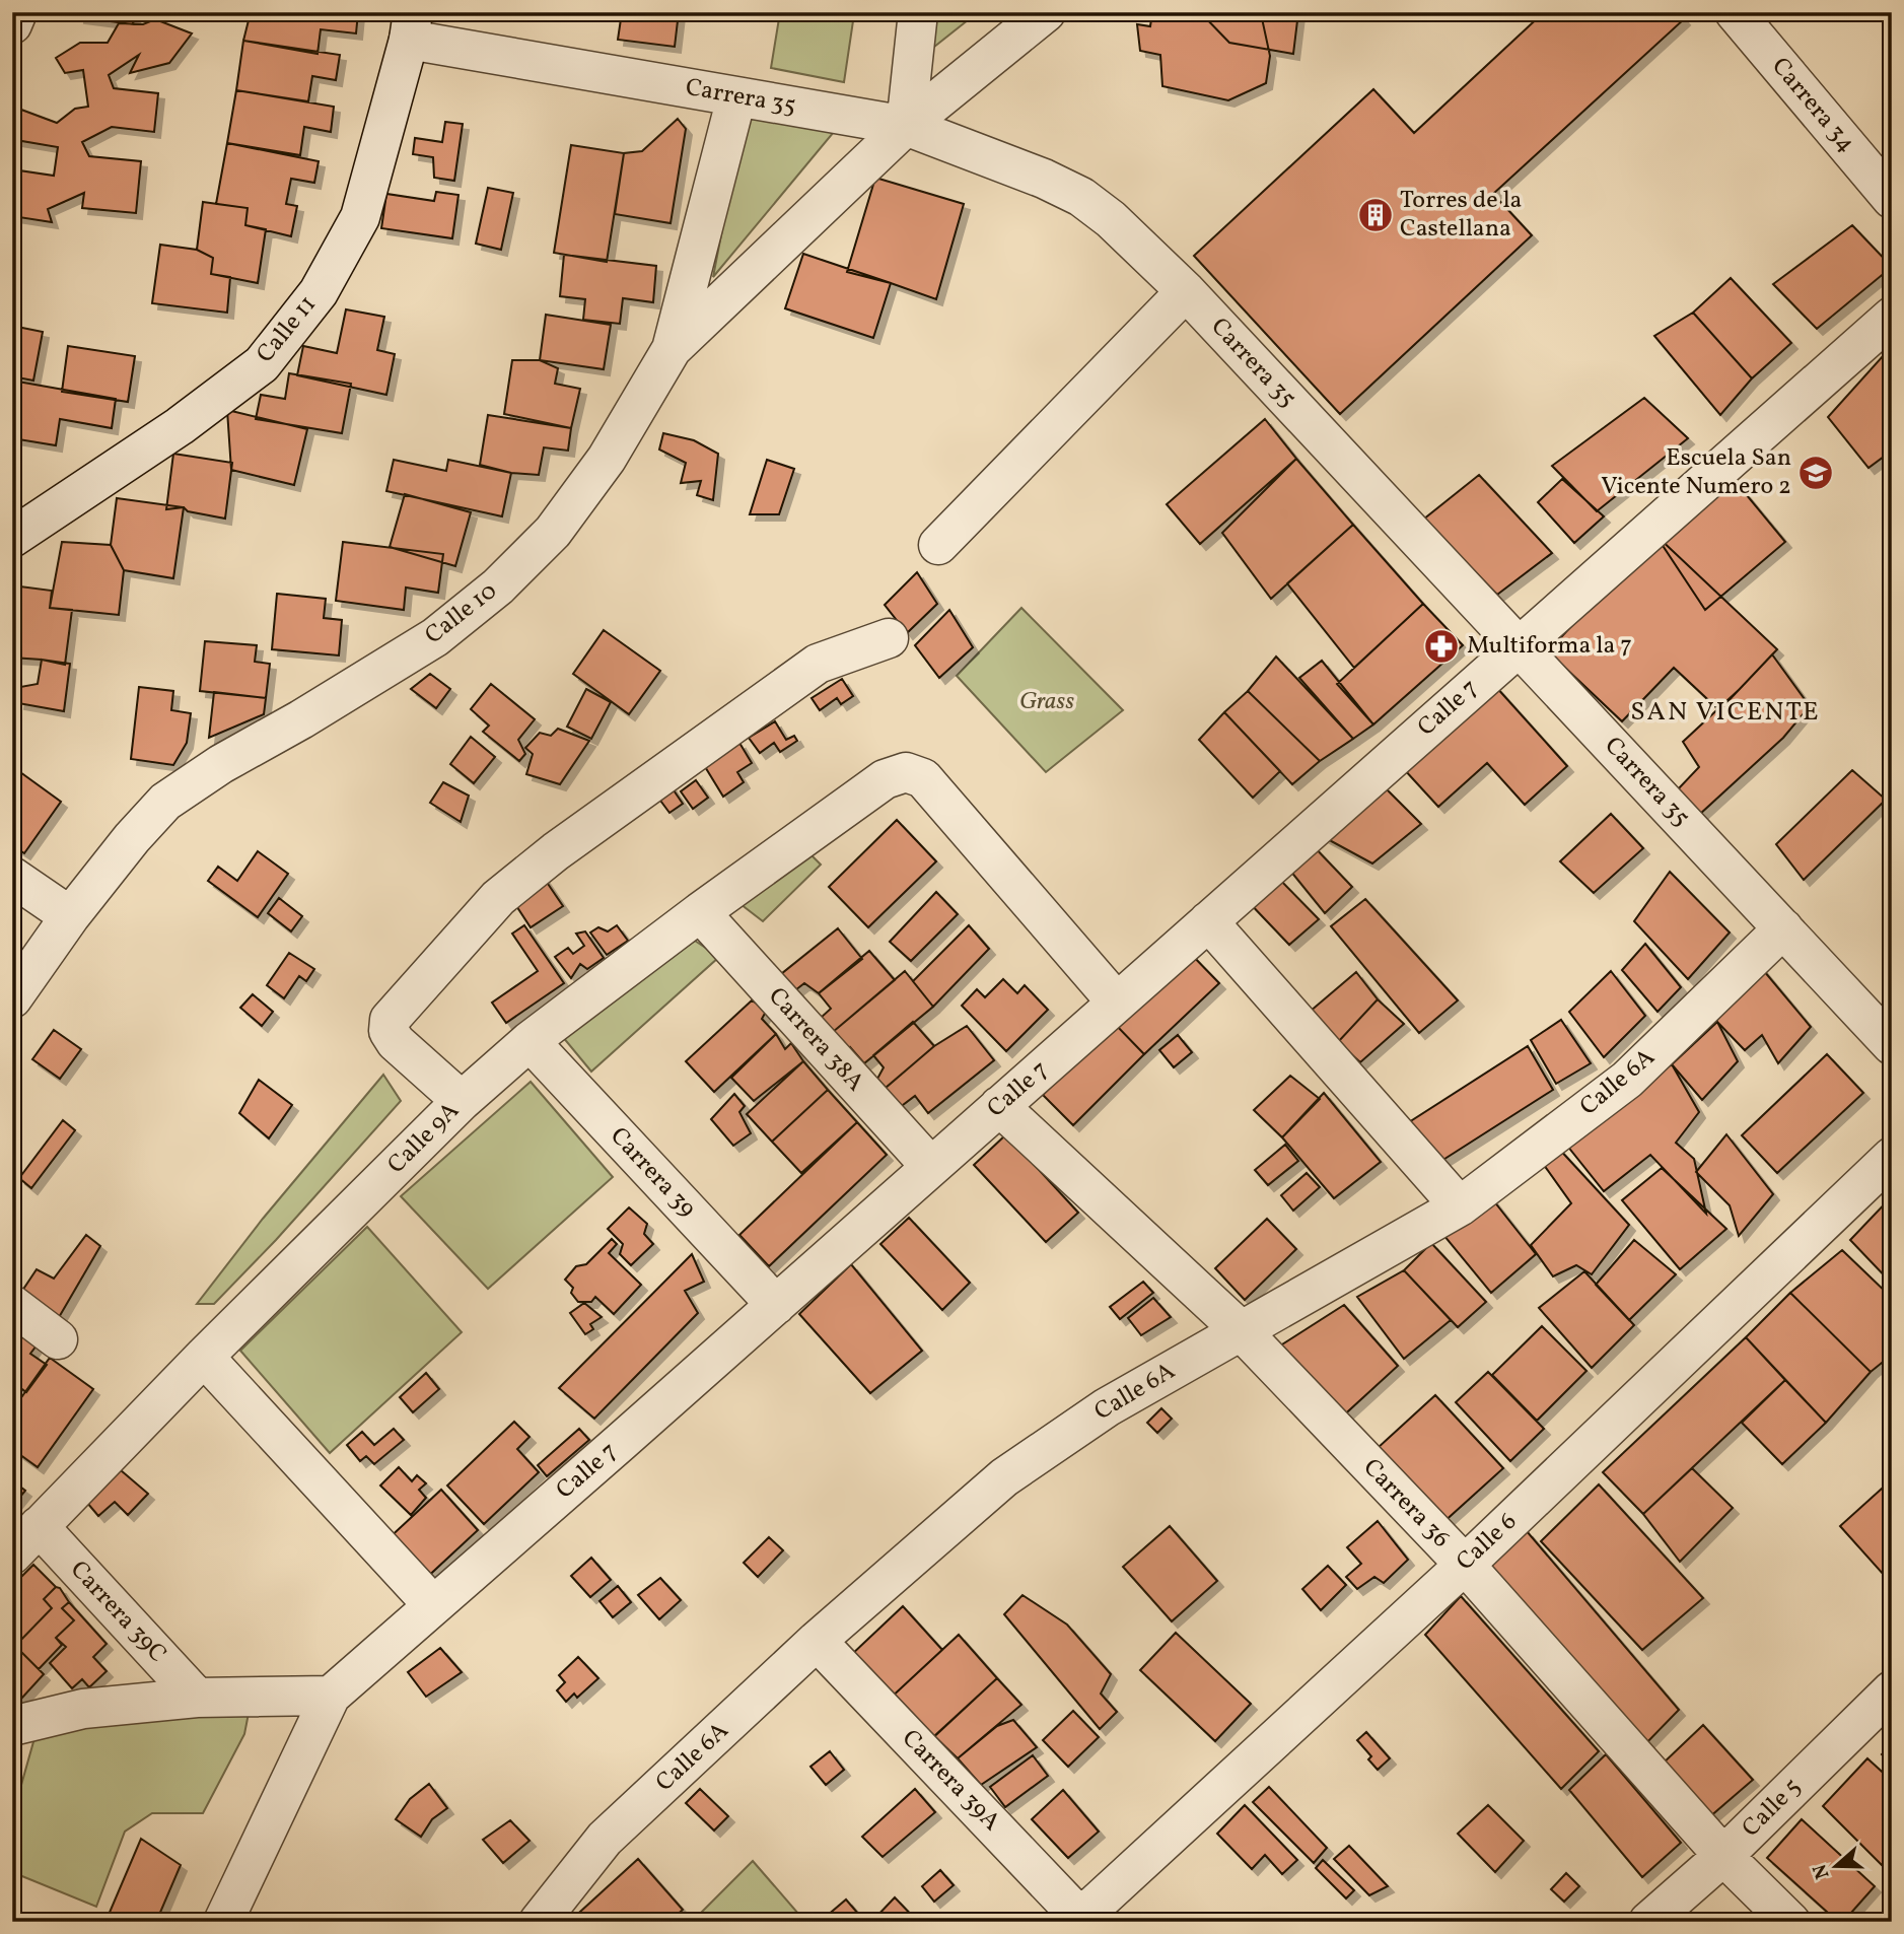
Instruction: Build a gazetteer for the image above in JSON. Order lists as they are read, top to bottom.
{
  "streets": {
    "street": [
      "Carrera 35",
      "Carrera 34",
      "Calle 11",
      "Calle 10",
      "Calle 7",
      "Carrera 38A",
      "Calle 6A",
      "Calle 9A",
      "Carrera 39",
      "Carrera 36",
      "Calle 6",
      "Carrera 39C",
      "Carrera 39A",
      "Calle 5"
    ]
  },
  "crossings": [
    ["Carrera 35", "Calle 11"],
    ["Carrera 35", "Calle 10"],
    ["Carrera 35", "Calle 7"],
    ["Carrera 35", "Calle 6A"],
    ["Calle 7", "Carrera 38A"],
    ["Calle 7", "Calle 9A"],
    ["Calle 7", "Carrera 39"],
    ["Calle 7", "Carrera 36"],
    ["Carrera 38A", "Calle 9A"],
    ["Calle 6A", "Carrera 36"],
    ["Calle 6A", "Carrera 39A"],
    ["Calle 9A", "Carrera 39"],
    ["Calle 9A", "Carrera 39C"],
    ["Carrera 36", "Calle 6"],
    ["Carrera 36", "Calle 5"],
    ["Calle 6", "Carrera 39A"]
  ],
  "districts": ["SAN VICENTE"],
  "parks": ["Grass"],
  "places": {
    "building": ["Torres de la Castellana"],
    "school or university": ["Escuela San Vicente Numero 2"],
    "pharmacy": ["Multiforma la 7"]
  },
  "north": "left"
}
